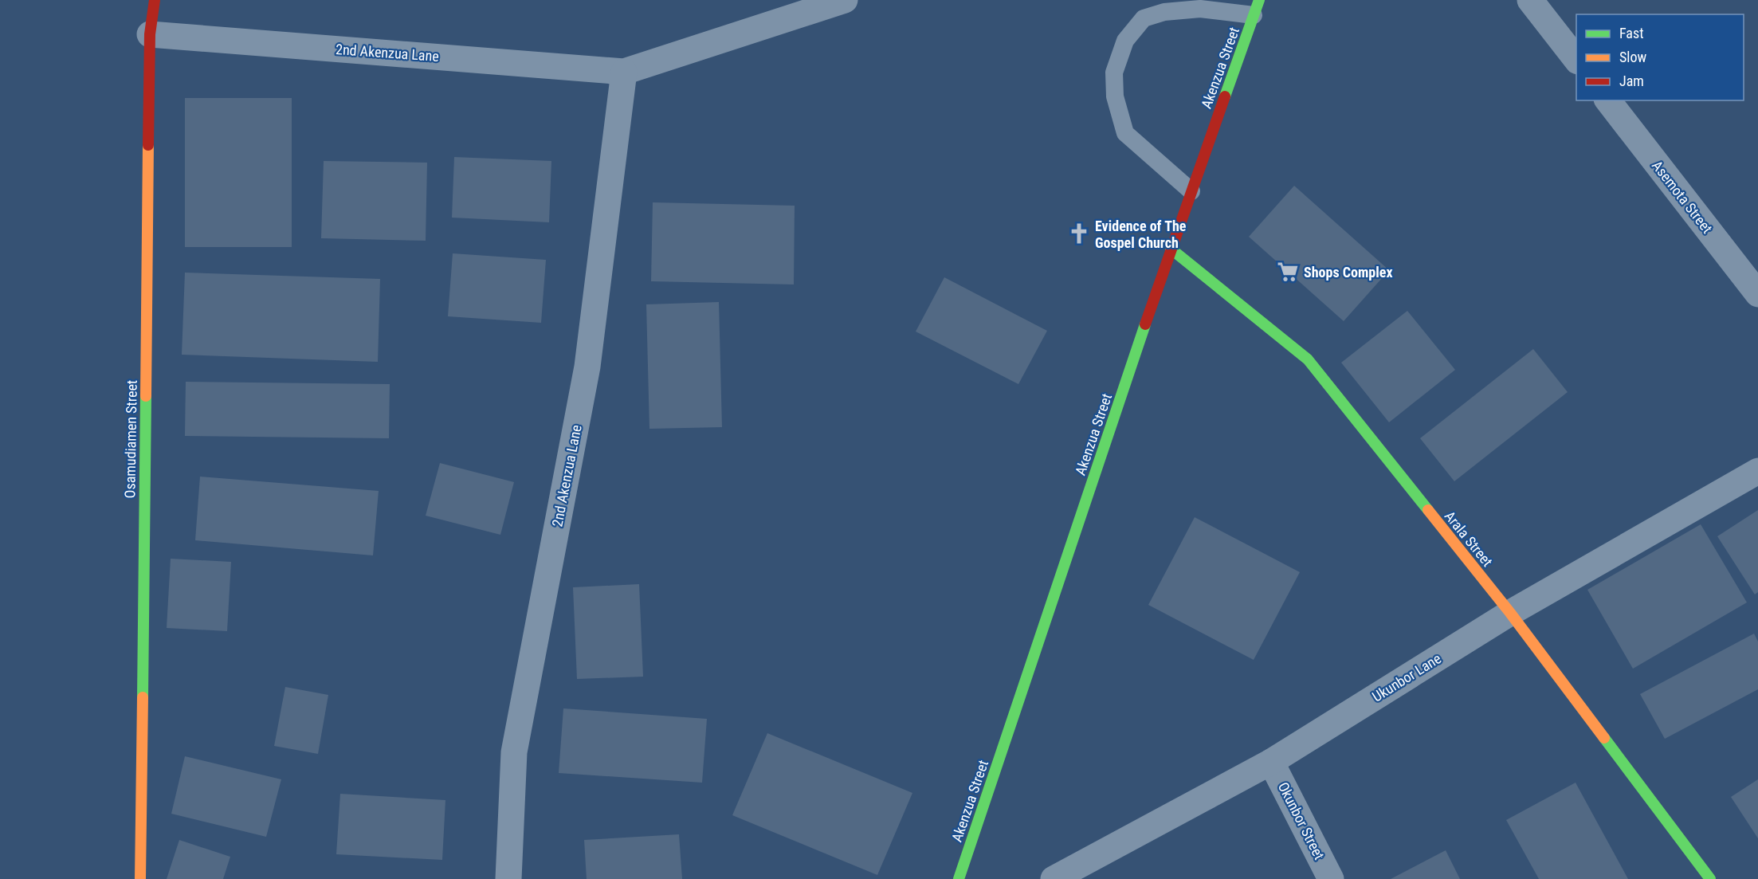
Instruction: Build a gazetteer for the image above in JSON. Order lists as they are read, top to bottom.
{
  "streets": {
    "street": [
      "2nd Akenzua Lane",
      "Akenzua Street",
      "Asemota Street",
      "Osamudiamen Street",
      "Arala Street",
      "Ukunbor Lane",
      "Okunbor Street"
    ]
  },
  "crossings": [
    ["2nd Akenzua Lane", "Osamudiamen Street"],
    ["Akenzua Street", "Arala Street"],
    ["Arala Street", "Ukunbor Lane"],
    ["Ukunbor Lane", "Okunbor Street"]
  ],
  "places": {
    "church": ["Evidence of The Gospel Church"],
    "supermarket": ["Shops Complex"]
  },
  "legend": ["Fast", "Slow", "Jam"]
}
